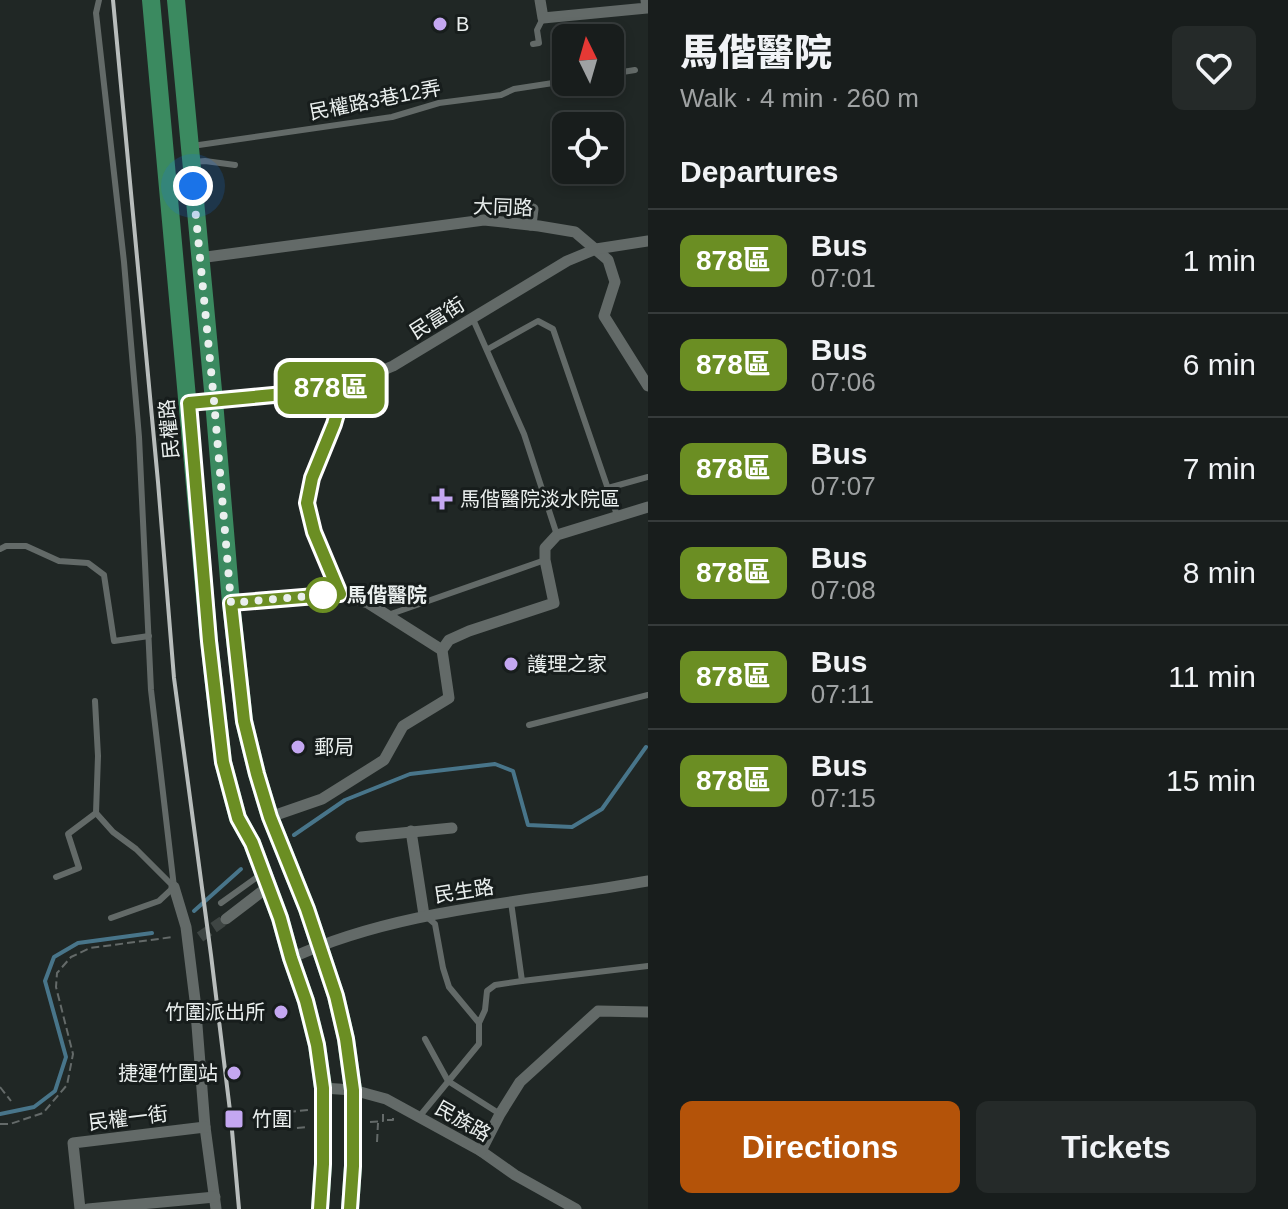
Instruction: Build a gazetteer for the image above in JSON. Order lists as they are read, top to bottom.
{
  "streets": {
    "main road": ["民權路"],
    "street": [
      "大同路",
      "民富街",
      "民生路",
      "民權一街",
      "民族路"
    ],
    "lane": ["民權路3巷12弄"]
  },
  "crossings": [
    ["大同路", "民富街"],
    ["民富街", "民權路"],
    ["民權路", "民生路"],
    ["民權路", "民族路"]
  ],
  "places": {
    "other": [
      "B",
      "馬偕醫院",
      "護理之家",
      "郵局",
      "竹圍派出所",
      "捷運竹圍站"
    ],
    "health": ["馬偕醫院淡水院區"],
    "transit": ["竹圍"]
  },
  "lines": ["bus line 878區"],
  "north": "top",
  "page": {
    "on_map": "878區",
    "heading": [
      ["馬偕醫院", "Walk · 4 min · 260 m"],
      "Departures"
    ],
    "list": [
      {
        "mark": "878區",
        "name": "Bus",
        "note": "07:01",
        "value": "1 min"
      },
      {
        "mark": "878區",
        "name": "Bus",
        "note": "07:06",
        "value": "6 min"
      },
      {
        "mark": "878區",
        "name": "Bus",
        "note": "07:07",
        "value": "7 min"
      },
      {
        "mark": "878區",
        "name": "Bus",
        "note": "07:08",
        "value": "8 min"
      },
      {
        "mark": "878區",
        "name": "Bus",
        "note": "07:11",
        "value": "11 min"
      },
      {
        "mark": "878區",
        "name": "Bus",
        "note": "07:15",
        "value": "15 min"
      }
    ],
    "buttons": ["Directions", "Tickets"]
  }
}
